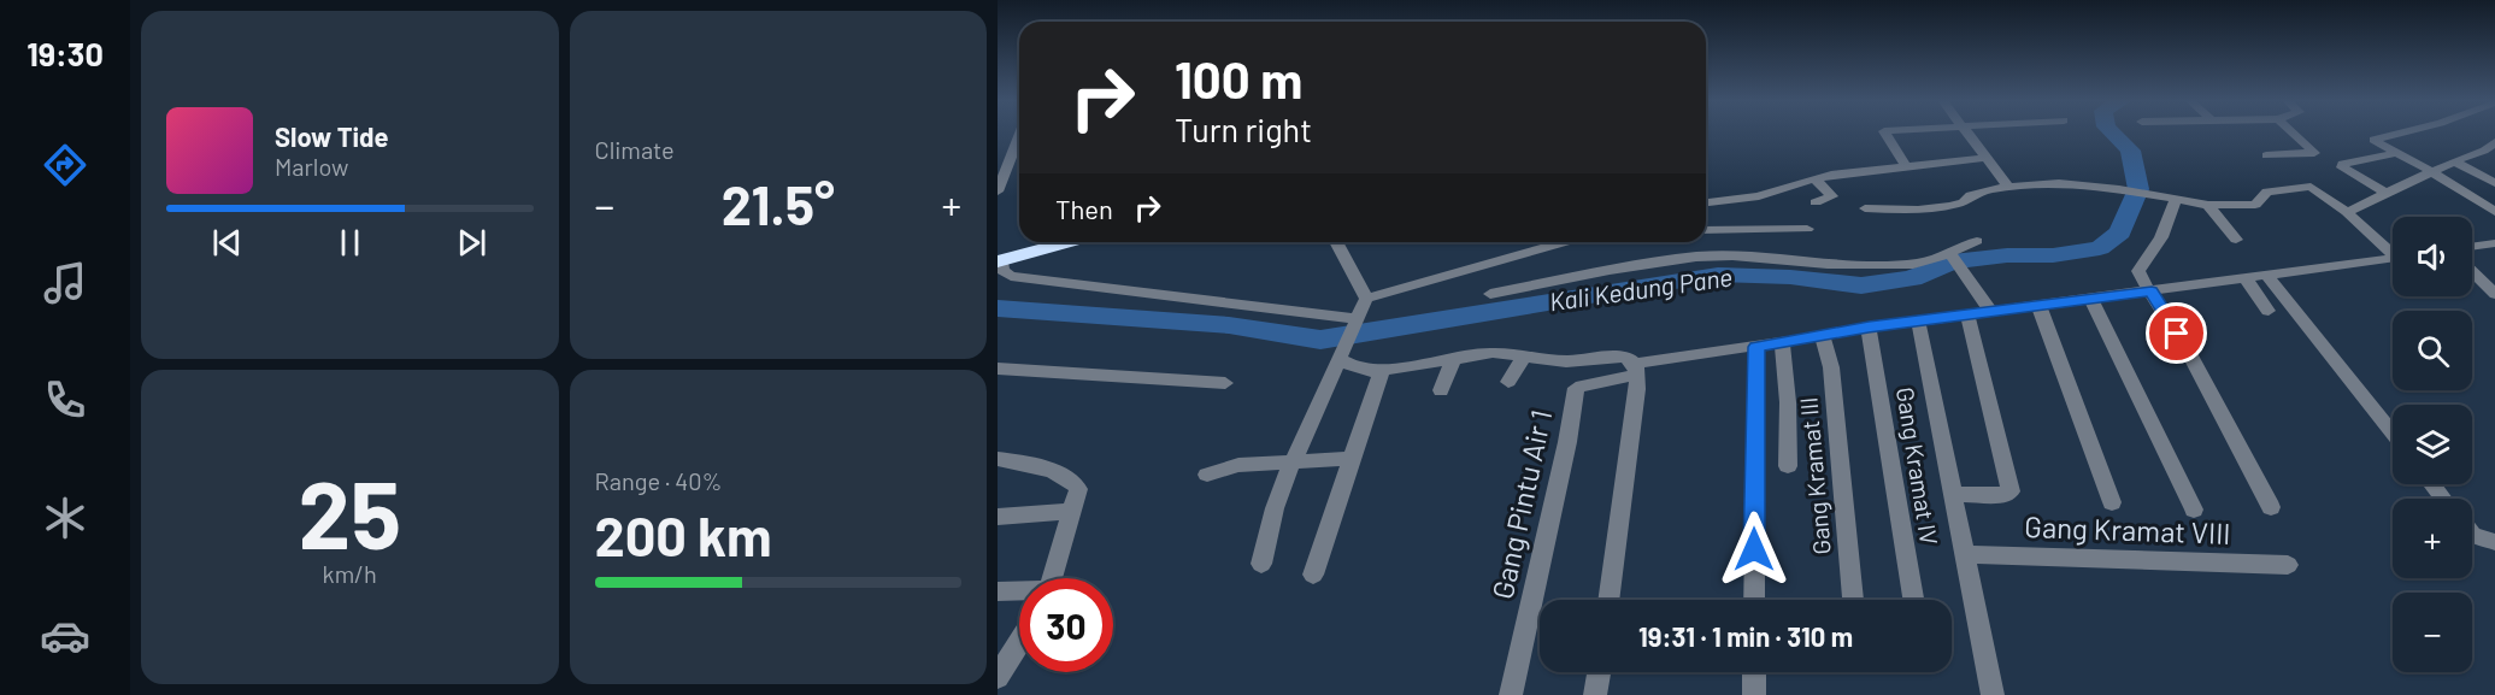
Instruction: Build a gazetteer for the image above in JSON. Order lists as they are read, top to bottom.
{
  "streets": {
    "street": [
      "Gang Kramat IV",
      "Gang Kramat III",
      "Gang Pintu Air 1",
      "Gang Kramat VIII"
    ]
  },
  "water": ["Kali Kedung Pane"],
  "page": {
    "tabs": "19:30",
    "tile": [
      "Climate",
      ["25", "km/h"],
      ["Range · 40%", "200 km"]
    ],
    "turn": ["100 m", "Turn right"],
    "song": ["Slow Tide", "Marlow"],
    "then": "Then",
    "heat": ["−", "21.5°", "+"],
    "map_buttons": ["+", "−"],
    "limit": "30",
    "trip": "19:31 · 1 min · 310 m"
  }
}
